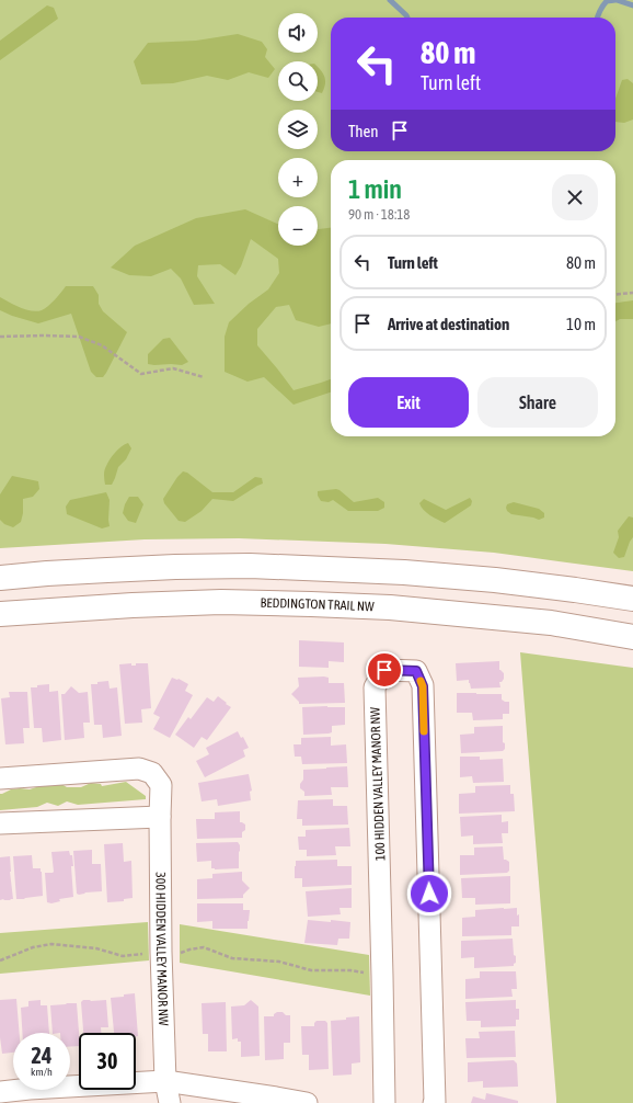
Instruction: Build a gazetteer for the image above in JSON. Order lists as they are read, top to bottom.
{
  "streets": {
    "main road": ["BEDDINGTON TRAIL NW"],
    "street": ["100 HIDDEN VALLEY MANOR NW", "300 HIDDEN VALLEY MANOR NW"]
  },
  "page": {
    "map_buttons": ["+", "−"],
    "turn": ["80 m", "Turn left"],
    "then": "Then",
    "heading": ["1 min", "90 m · 18:18"],
    "list": [
      {
        "name": "Turn left",
        "value": "80 m"
      },
      {
        "name": "Arrive at destination",
        "value": "10 m"
      }
    ],
    "buttons": ["Exit", "Share"],
    "speed": "24 km/h",
    "limit": "30"
  }
}
